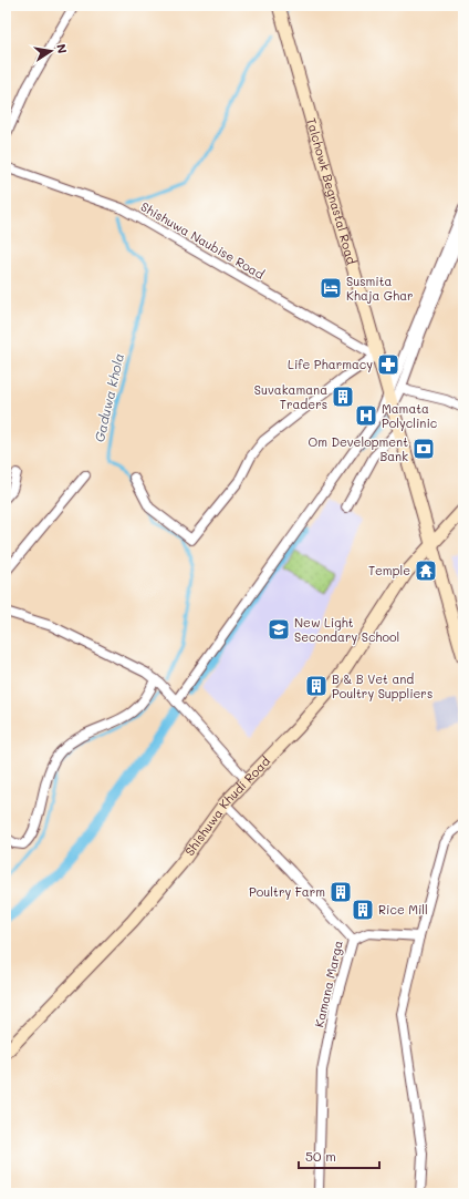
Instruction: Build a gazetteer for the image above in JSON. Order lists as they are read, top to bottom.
{
  "streets": {
    "main road": ["Talchowk Begnastal Road", "Shishuwa Khudi Road"],
    "street": ["Shishuwa Naubise Road", "Kamana Marga"]
  },
  "crossings": [
    ["Talchowk Begnastal Road", "Shishuwa Naubise Road"],
    ["Talchowk Begnastal Road", "Shishuwa Khudi Road"],
    ["Shishuwa Khudi Road", "Kamana Marga"]
  ],
  "water": ["Gaduwa khola"],
  "places": {
    "hotel": ["Susmita Khaja Ghar"],
    "pharmacy": ["Life Pharmacy"],
    "building": [
      "Suvakamana Traders",
      "B & B Vet and Poultry Suppliers",
      "Poultry Farm",
      "Rice Mill"
    ],
    "hospital": ["Mamata Polyclinic"],
    "bank": ["Om Development Bank"],
    "temple": ["Temple"],
    "school or university": ["New Light Secondary School"]
  },
  "scale_bar": "50 m",
  "north": "right"
}
